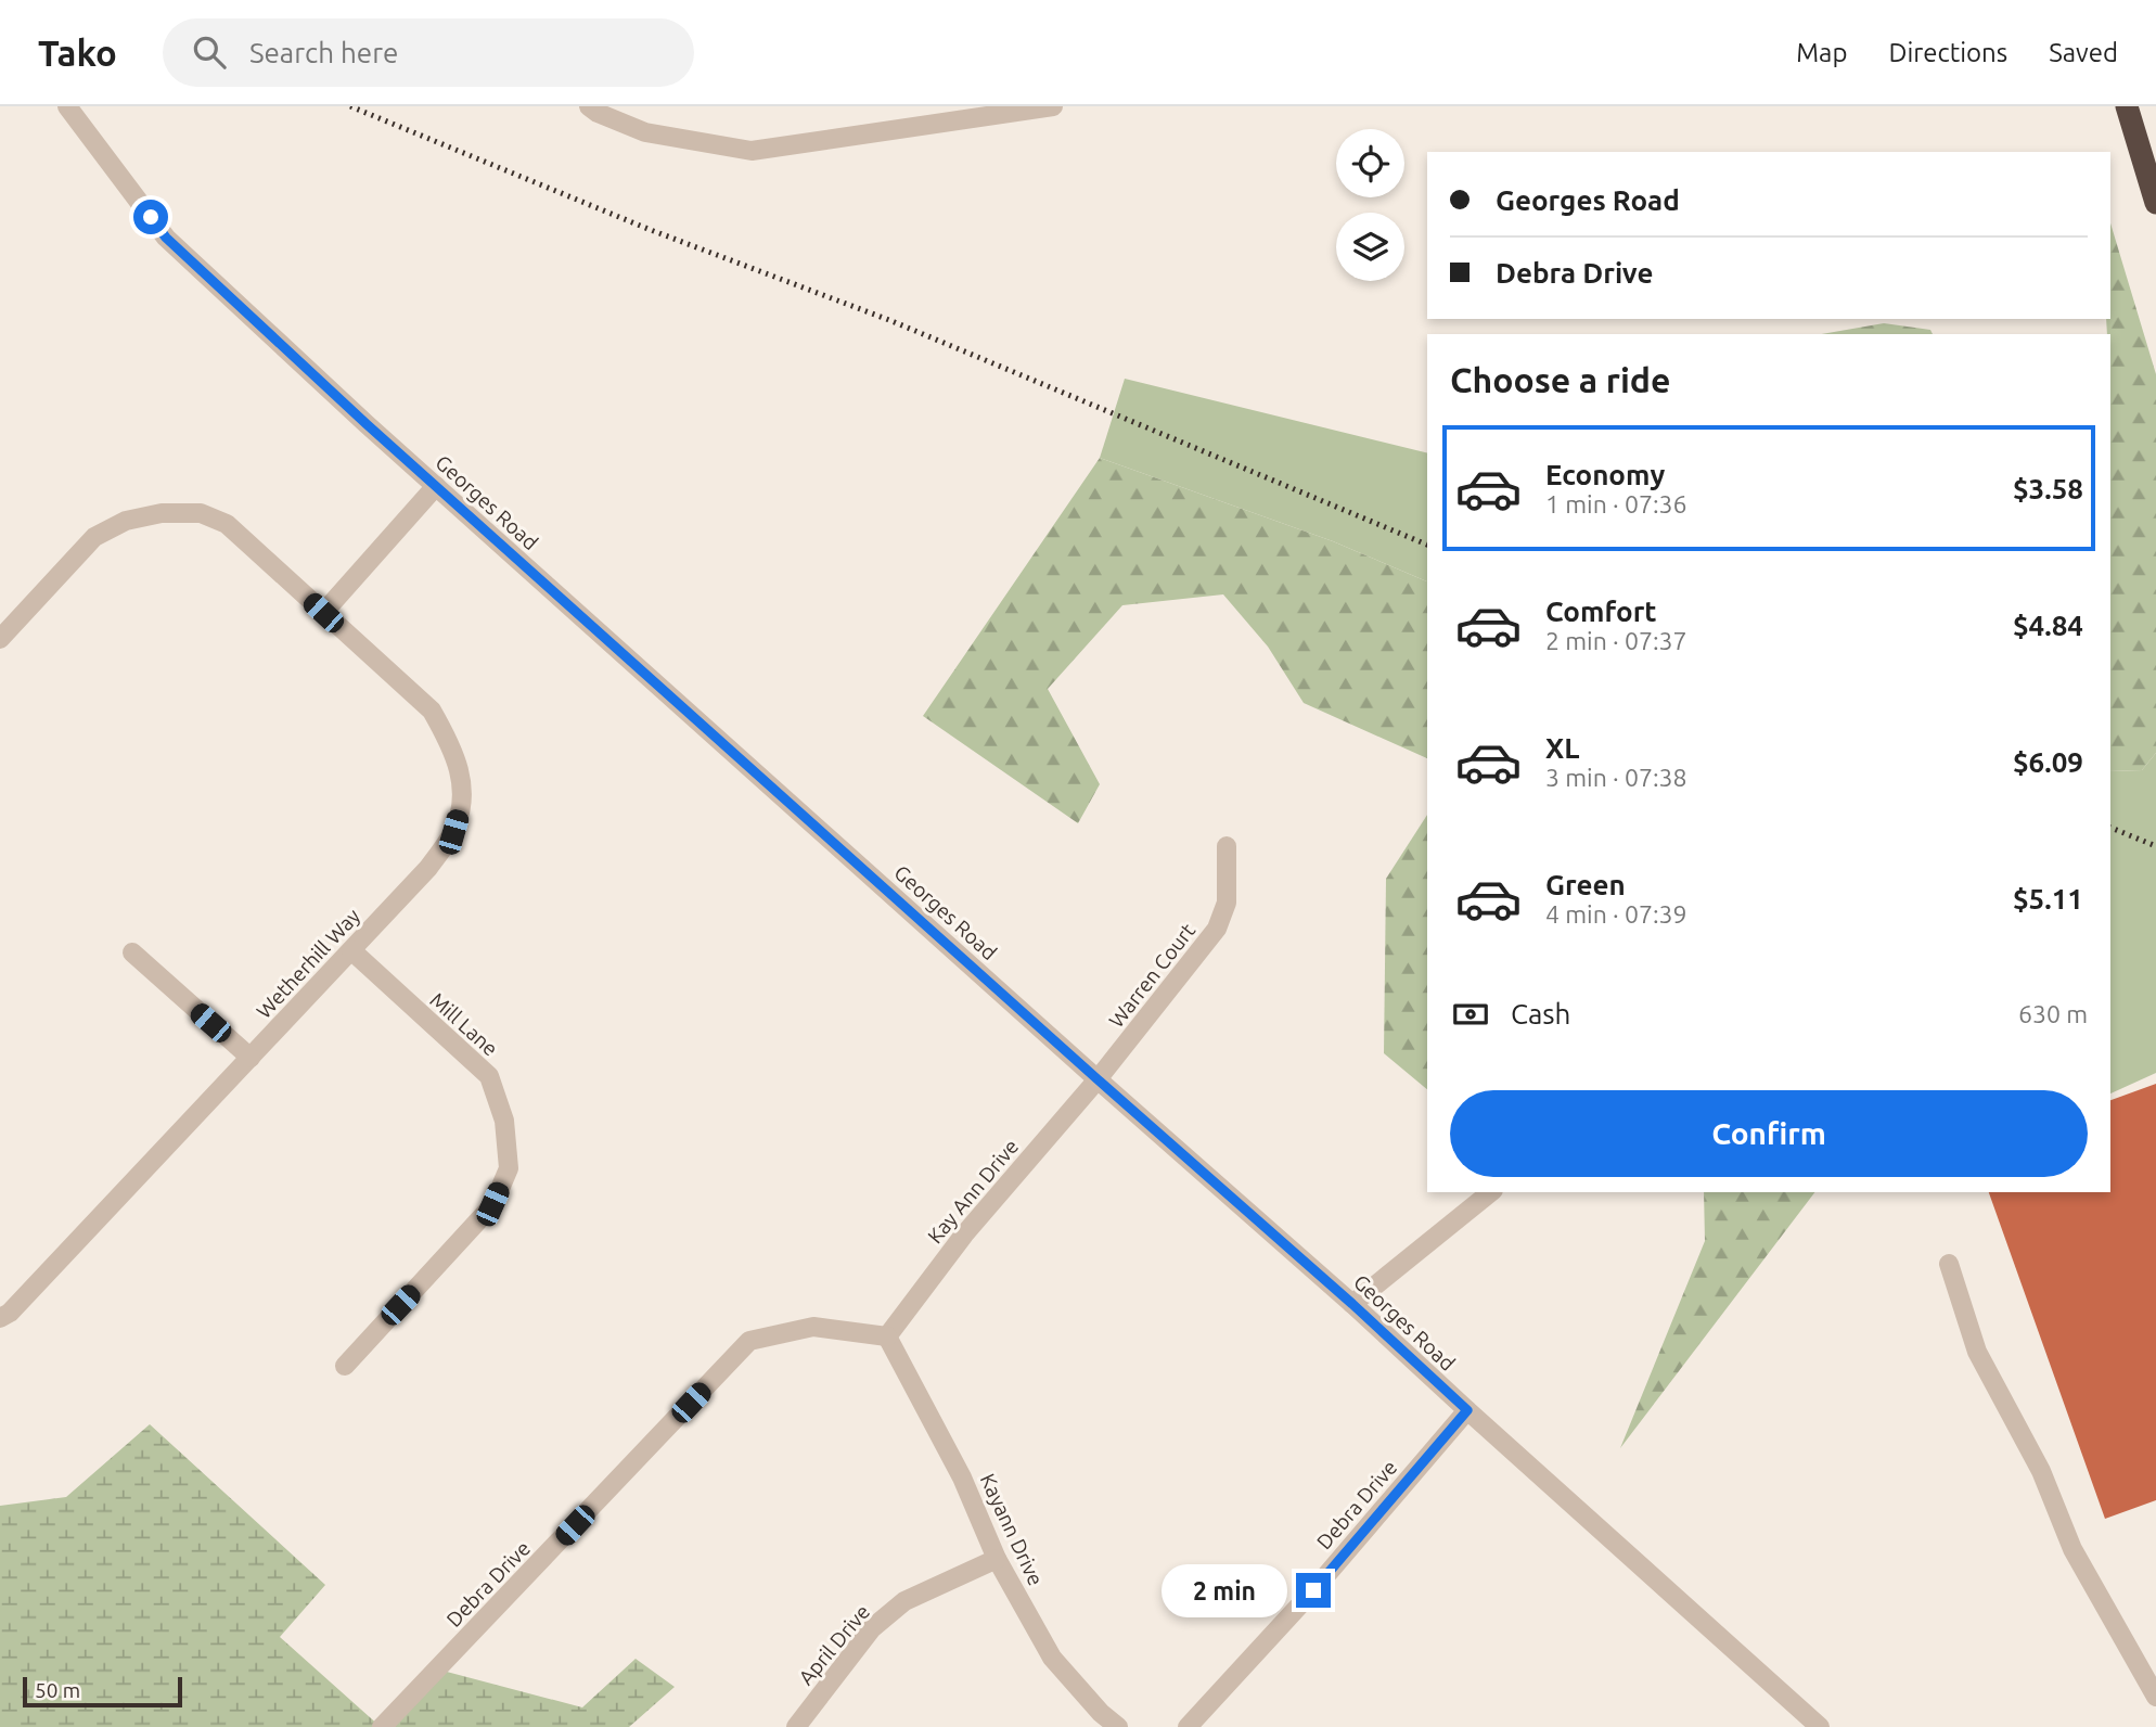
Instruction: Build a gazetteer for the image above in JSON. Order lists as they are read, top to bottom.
{
  "streets": {
    "street": [
      "Georges Road",
      "Wetherhill Way",
      "Warren Court",
      "Mill Lane",
      "Kay Ann Drive",
      "Debra Drive",
      "Kayann Drive",
      "April Drive"
    ]
  },
  "crossings": [
    ["Georges Road", "Warren Court"],
    ["Georges Road", "Kay Ann Drive"],
    ["Georges Road", "Debra Drive"],
    ["Wetherhill Way", "Mill Lane"],
    ["Warren Court", "Kay Ann Drive"],
    ["Kay Ann Drive", "Debra Drive"],
    ["Kay Ann Drive", "Kayann Drive"],
    ["Debra Drive", "Kayann Drive"],
    ["Kayann Drive", "April Drive"]
  ],
  "scale_bar": "50 m",
  "page": {
    "header": "Tako",
    "search": "Search here",
    "nav": ["Map", "Directions", "Saved"],
    "banner": ["Georges Road", "Debra Drive"],
    "heading": "Choose a ride",
    "list": [
      {
        "name": "Economy",
        "note": "1 min · 07:36",
        "value": "$3.58"
      },
      {
        "name": "Comfort",
        "note": "2 min · 07:37",
        "value": "$4.84"
      },
      {
        "name": "XL",
        "note": "3 min · 07:38",
        "value": "$6.09"
      },
      {
        "name": "Green",
        "note": "4 min · 07:39",
        "value": "$5.11"
      }
    ],
    "pay": ["Cash", "630 m"],
    "buttons": "Confirm",
    "bubble": "2 min",
    "scale": "50 m"
  }
}
